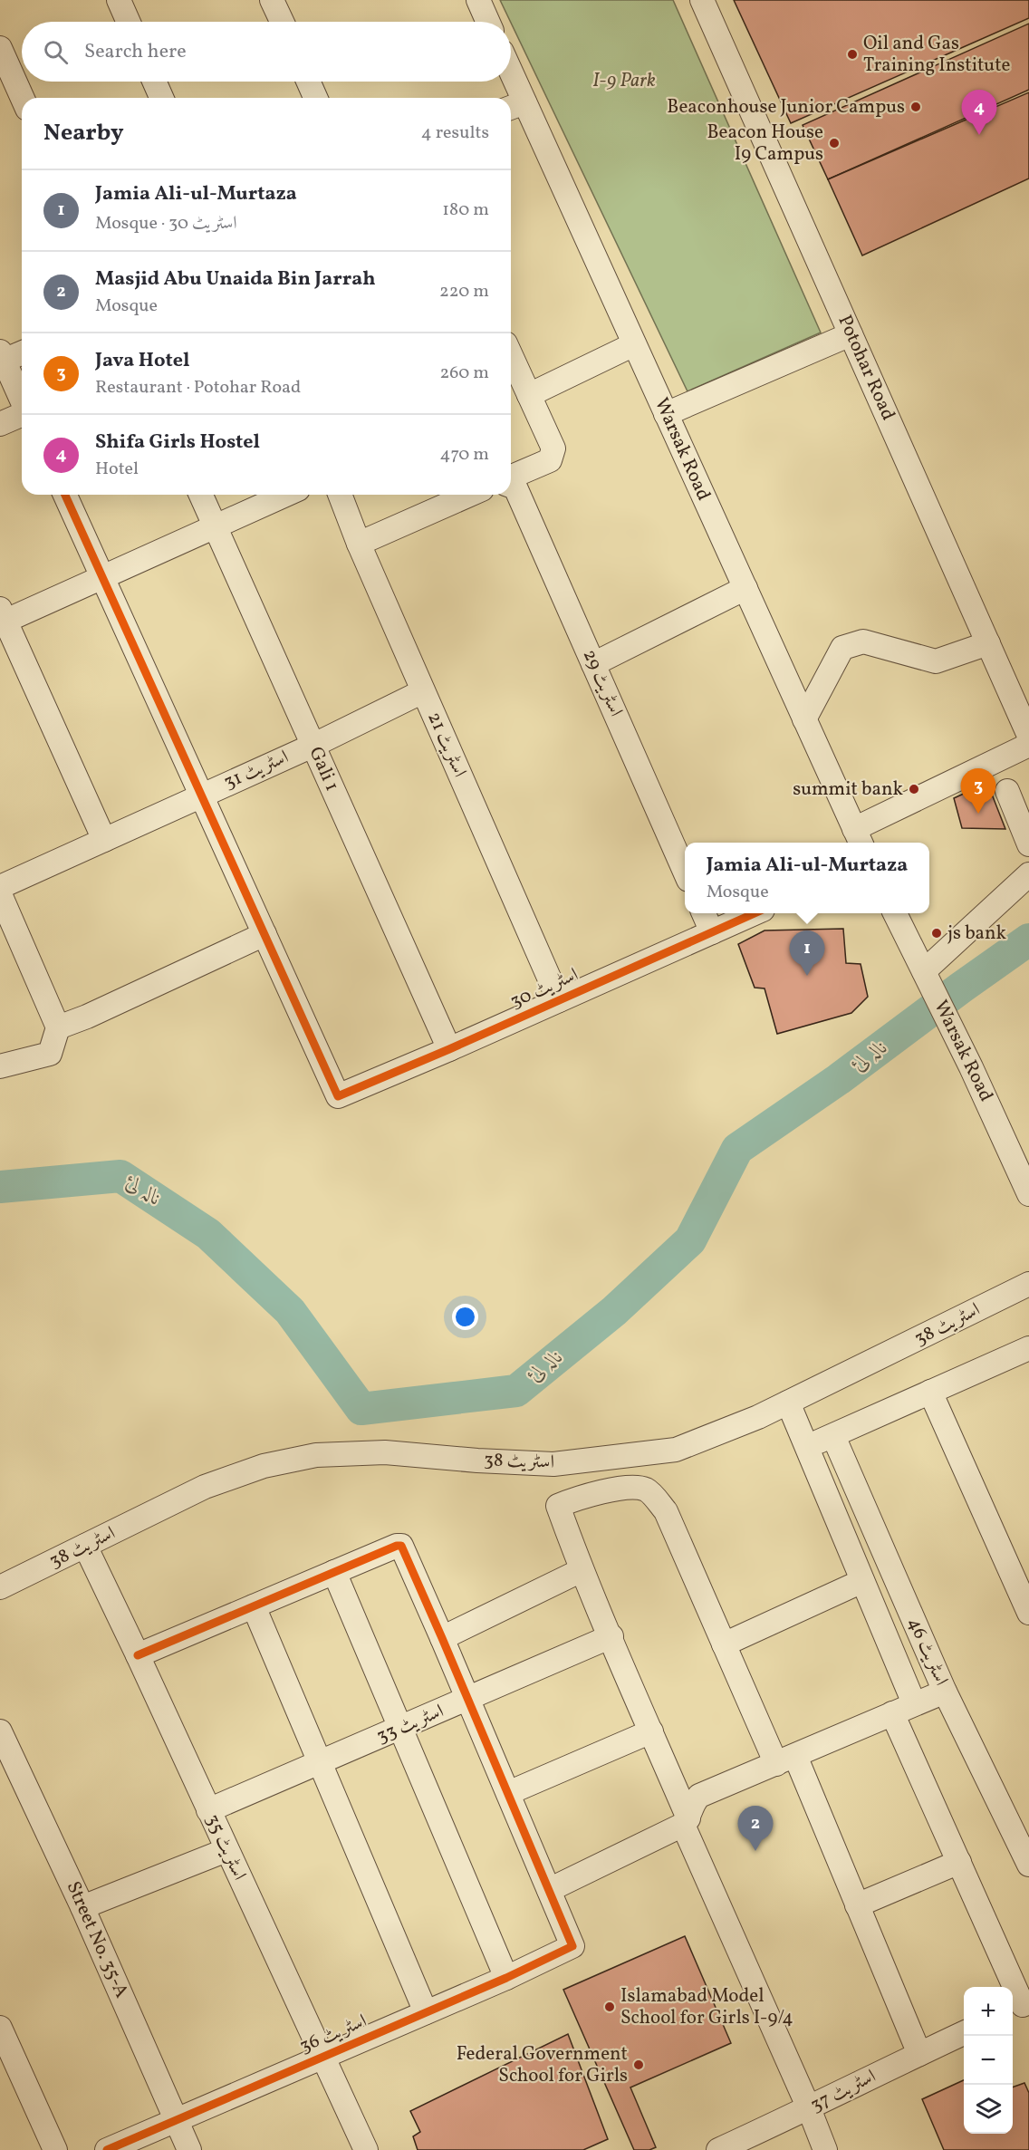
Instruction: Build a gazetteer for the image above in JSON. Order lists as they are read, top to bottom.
{
  "streets": {
    "street": [
      "Potohar Road",
      "Warsak Road",
      "اسٹریٹ 29",
      "اسٹریٹ 21",
      "Gali 1",
      "اسٹریٹ 31",
      "اسٹریٹ 30",
      "اسٹریٹ 38",
      "اسٹریٹ 46",
      "اسٹریٹ 33",
      "اسٹریٹ 35",
      "Street No. 35-A",
      "اسٹریٹ 36",
      "اسٹریٹ 37"
    ]
  },
  "crossings": [
    ["اسٹریٹ 21", "اسٹریٹ 31"],
    ["اسٹریٹ 21", "اسٹریٹ 30"],
    ["Gali 1", "اسٹریٹ 31"],
    ["Gali 1", "اسٹریٹ 30"],
    ["اسٹریٹ 38", "اسٹریٹ 35"],
    ["اسٹریٹ 33", "اسٹریٹ 35"],
    ["اسٹریٹ 35", "اسٹریٹ 36"],
    ["Street No. 35-A", "اسٹریٹ 36"]
  ],
  "water": ["نالہ لئ"],
  "parks": ["I-9 Park"],
  "places": [
    "Oil and Gas Training Institute",
    "Beaconhouse Junior Campus",
    "Beacon House I9 Campus",
    "summit bank",
    "js bank",
    "Islamabad Model School for Girls I-9/4",
    "Federal Government School for Girls"
  ],
  "page": {
    "search": "Search here",
    "pins": [
      "4",
      "3",
      "1",
      "2"
    ],
    "heading": ["Nearby", "4 results"],
    "list": [
      {
        "mark": "1",
        "name": "Jamia Ali-ul-Murtaza",
        "note": "Mosque · اسٹریٹ 30",
        "value": "180 m"
      },
      {
        "mark": "2",
        "name": "Masjid Abu Unaida Bin Jarrah",
        "note": "Mosque",
        "value": "220 m"
      },
      {
        "mark": "3",
        "name": "Java Hotel",
        "note": "Restaurant · Potohar Road",
        "value": "260 m"
      },
      {
        "mark": "4",
        "name": "Shifa Girls Hostel",
        "note": "Hotel",
        "value": "470 m"
      }
    ],
    "popup": ["Jamia Ali-ul-Murtaza", "Mosque"],
    "map_buttons": ["+", "−"]
  }
}
